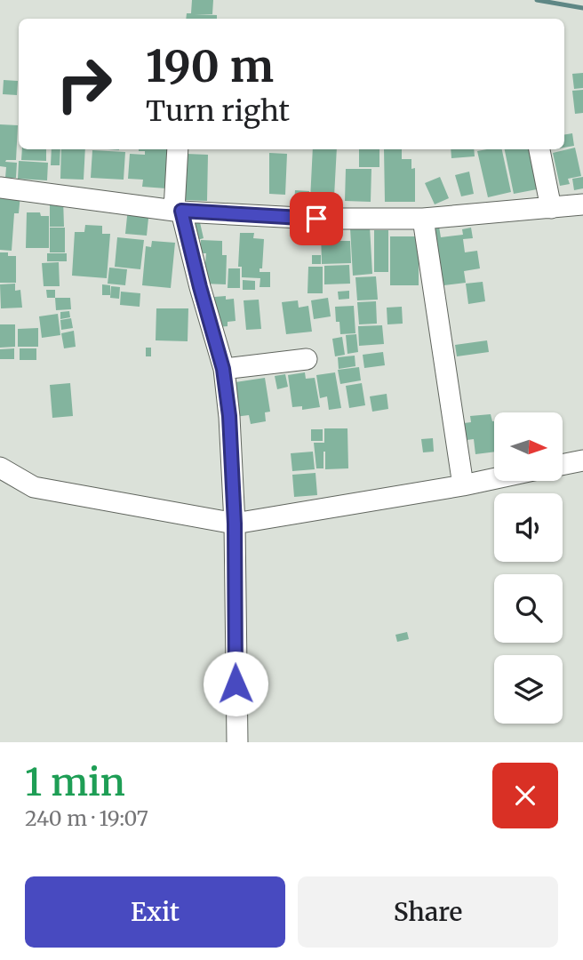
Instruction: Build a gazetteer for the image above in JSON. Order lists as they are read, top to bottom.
{
  "north": "right",
  "page": {
    "turn": ["190 m", "Turn right"],
    "heading": ["1 min", "240 m · 19:07"],
    "buttons": ["Exit", "Share"]
  }
}
